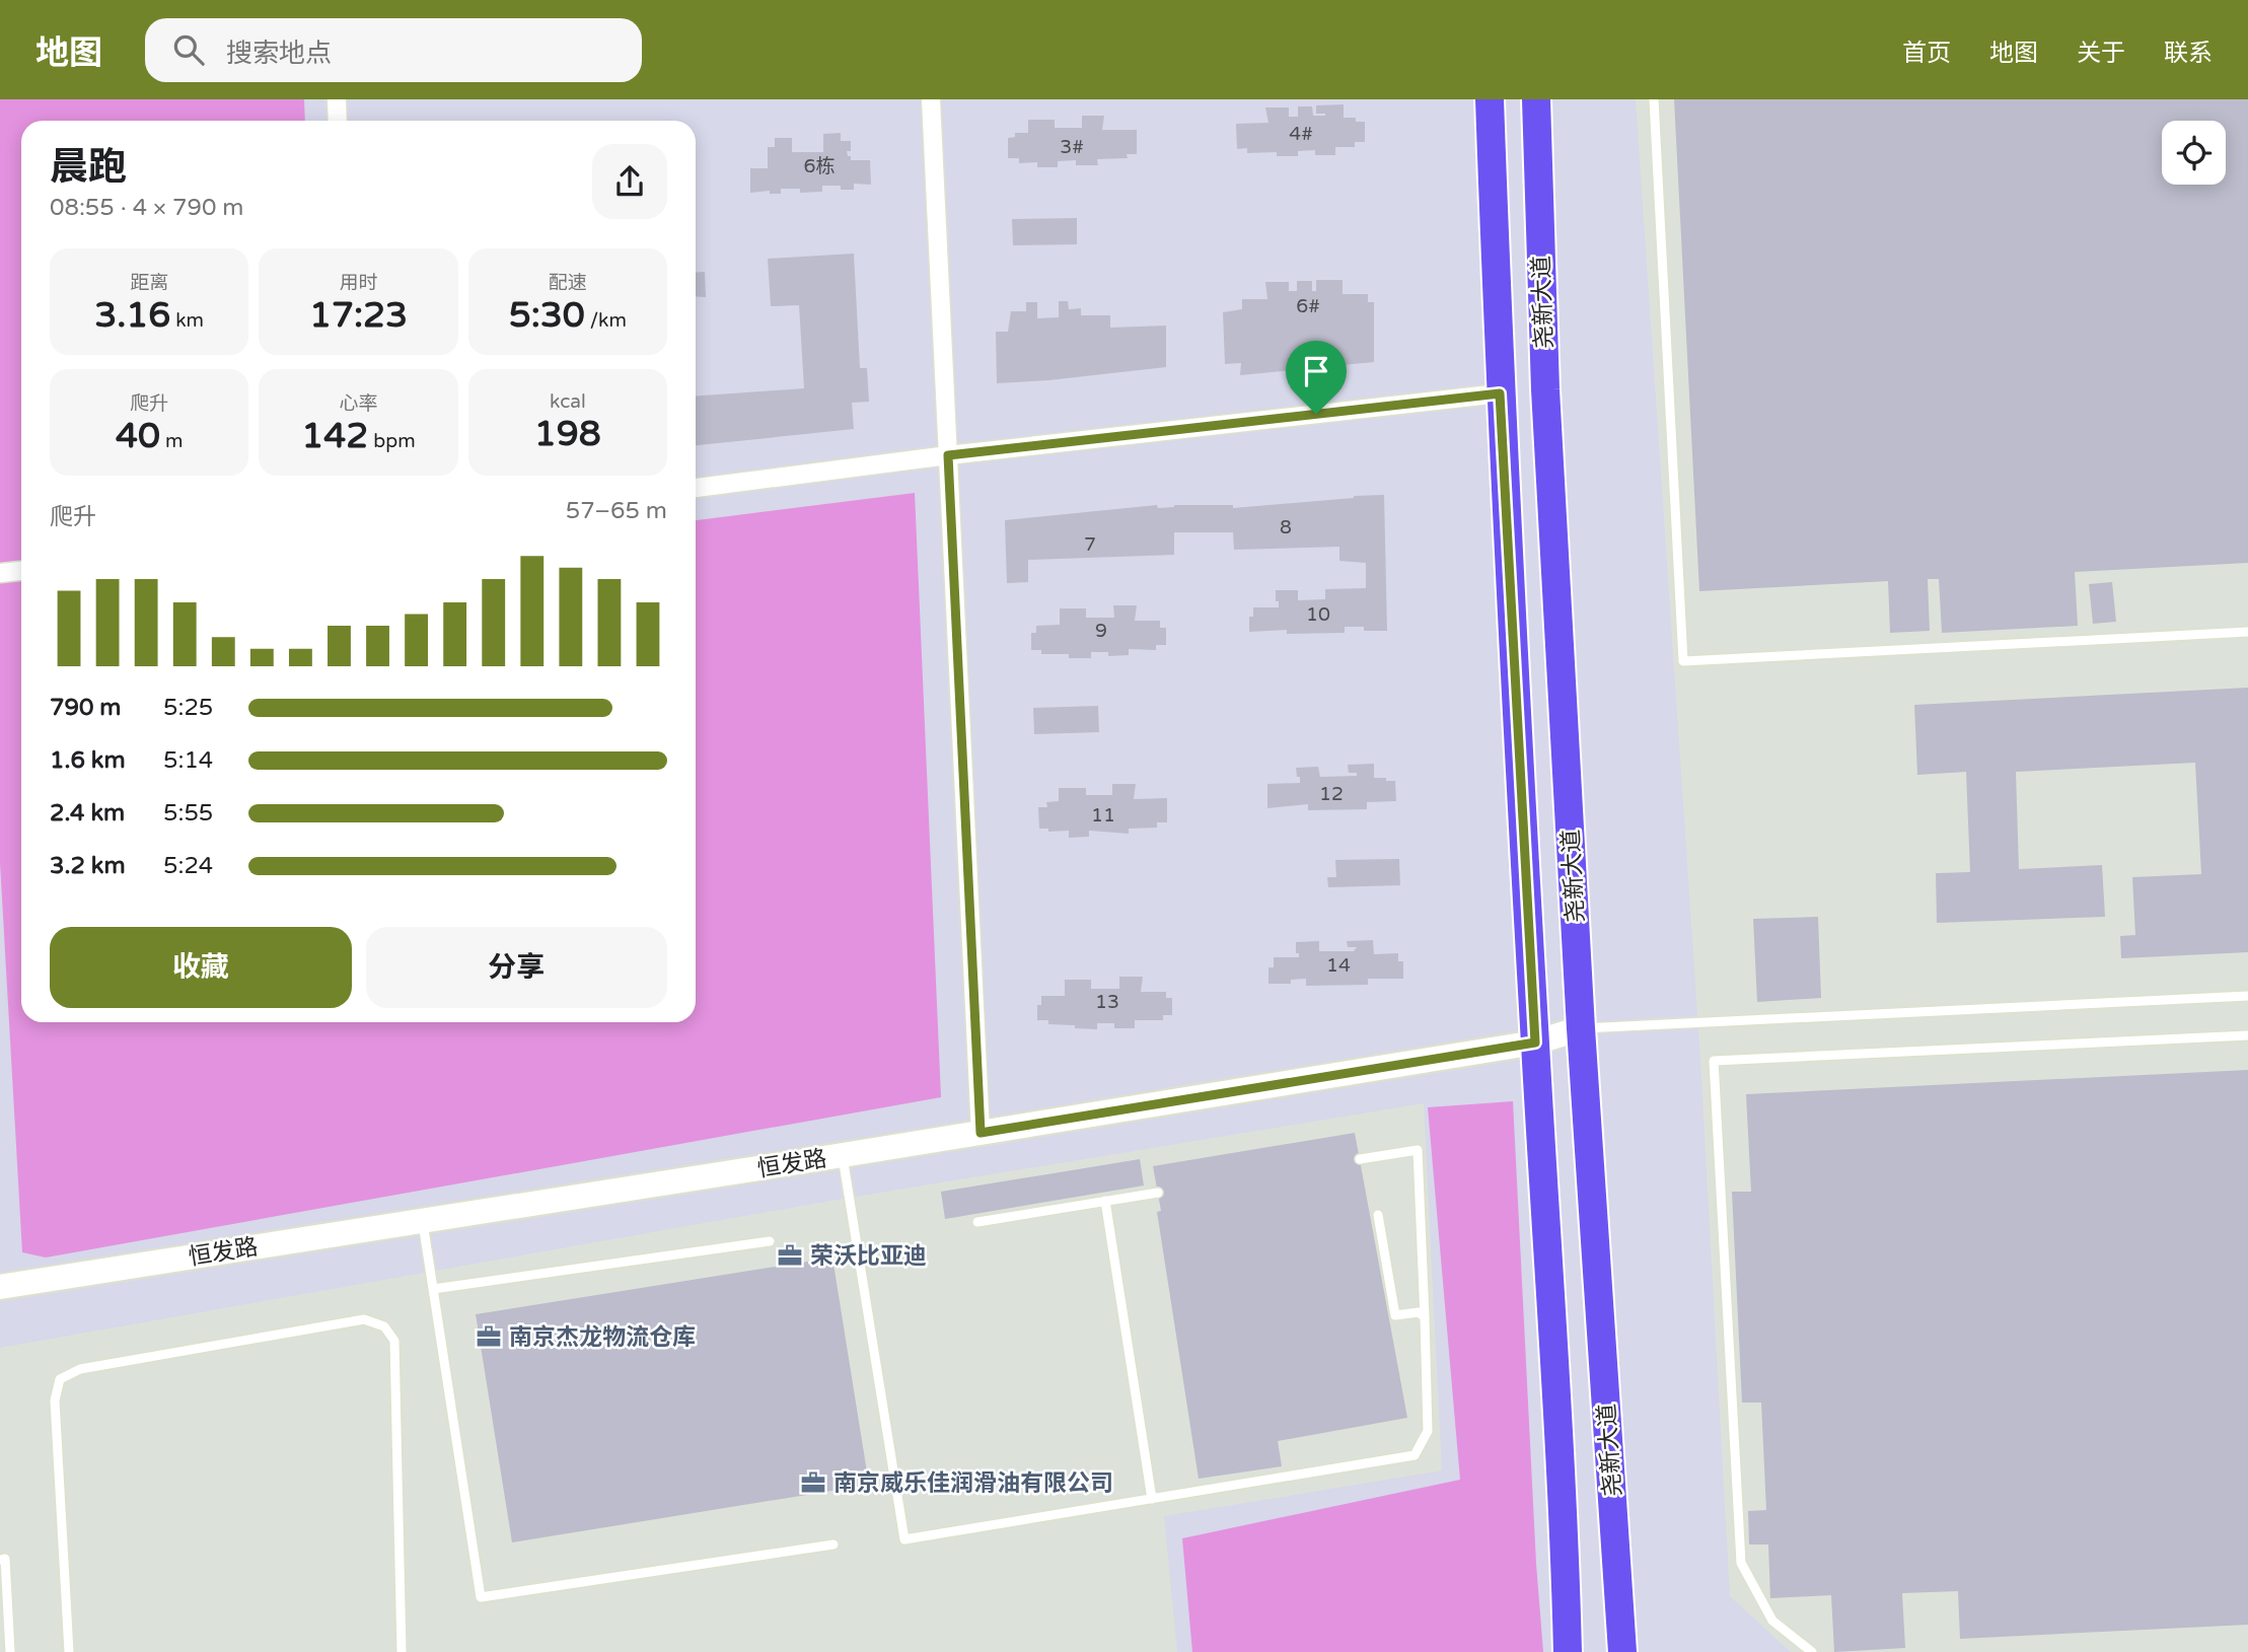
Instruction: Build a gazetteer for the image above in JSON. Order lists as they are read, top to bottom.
{
  "streets": {
    "main road": ["尧新大道"],
    "street": ["恒发路"]
  },
  "crossings": [
    ["尧新大道", "恒发路"]
  ],
  "places": {
    "office": ["荣沃比亚迪", "南京杰龙物流仓库", "南京威乐佳润滑油有限公司"]
  },
  "house_numbers": [
    "4#",
    "3#",
    "6栋",
    "6#",
    "8",
    "7",
    "10",
    "9",
    "12",
    "11",
    "14",
    "13"
  ],
  "page": {
    "header": "地图",
    "search": "搜索地点",
    "nav": [
      "首页",
      "地图",
      "关于",
      "联系"
    ],
    "heading": ["晨跑", "08:55 · 4 × 790 m"],
    "stats": [
      ["距离", "3.16 km"],
      ["用时", "17:23"],
      ["配速", "5:30 /km"],
      ["爬升", "40 m"],
      ["心率", "142 bpm"],
      ["kcal", "198"]
    ],
    "chart": ["爬升", "57–65 m"],
    "list": [
      {
        "name": "790 m",
        "note": "5:25"
      },
      {
        "name": "1.6 km",
        "note": "5:14"
      },
      {
        "name": "2.4 km",
        "note": "5:55"
      },
      {
        "name": "3.2 km",
        "note": "5:24"
      }
    ],
    "buttons": ["收藏", "分享"]
  }
}
